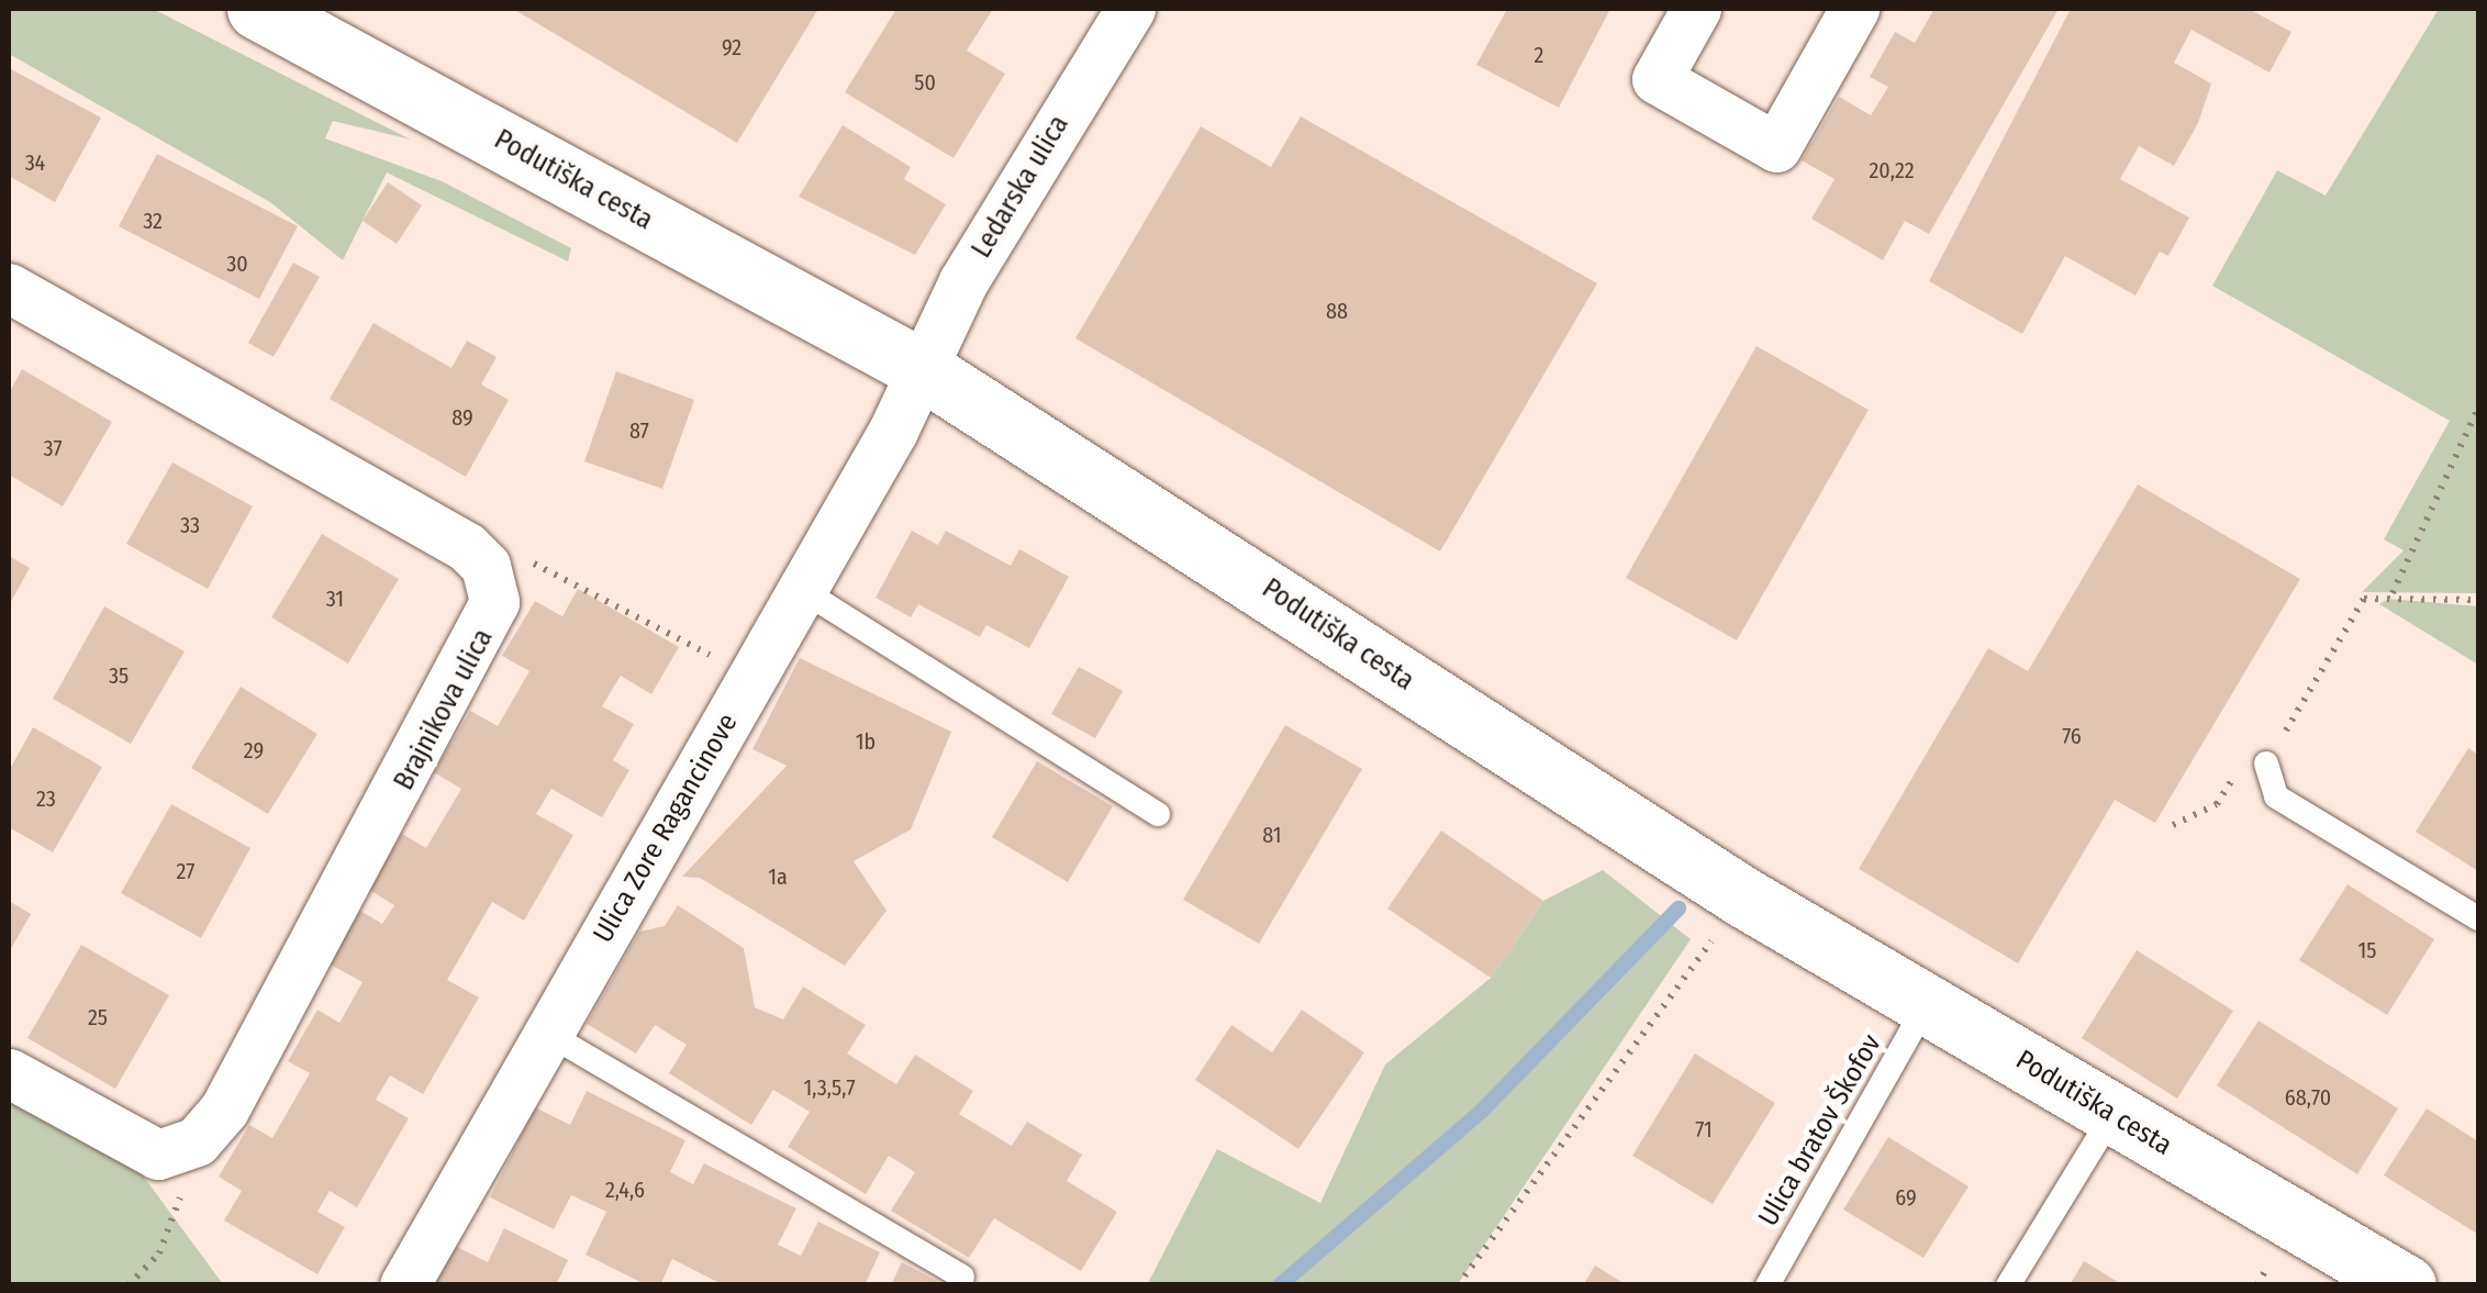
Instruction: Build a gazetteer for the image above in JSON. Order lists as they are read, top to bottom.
{
  "streets": {
    "main road": ["Podutiška cesta"],
    "street": ["Ledarska ulica", "Brajnikova ulica", "Ulica Zore Ragancinove"],
    "lane": ["Ulica bratov Škofov"]
  },
  "crossings": [
    ["Podutiška cesta", "Ledarska ulica"],
    ["Podutiška cesta", "Ulica Zore Ragancinove"],
    ["Podutiška cesta", "Ulica bratov Škofov"],
    ["Ledarska ulica", "Ulica Zore Ragancinove"]
  ],
  "house_numbers": [
    "92",
    "2",
    "50",
    "34",
    "20,22",
    "32",
    "30",
    "88",
    "89",
    "87",
    "37",
    "33",
    "31",
    "35",
    "76",
    "1b",
    "29",
    "23",
    "81",
    "27",
    "1a",
    "15",
    "25",
    "1,3,5,7",
    "68,70",
    "71",
    "2,4,6",
    "69"
  ]
}
